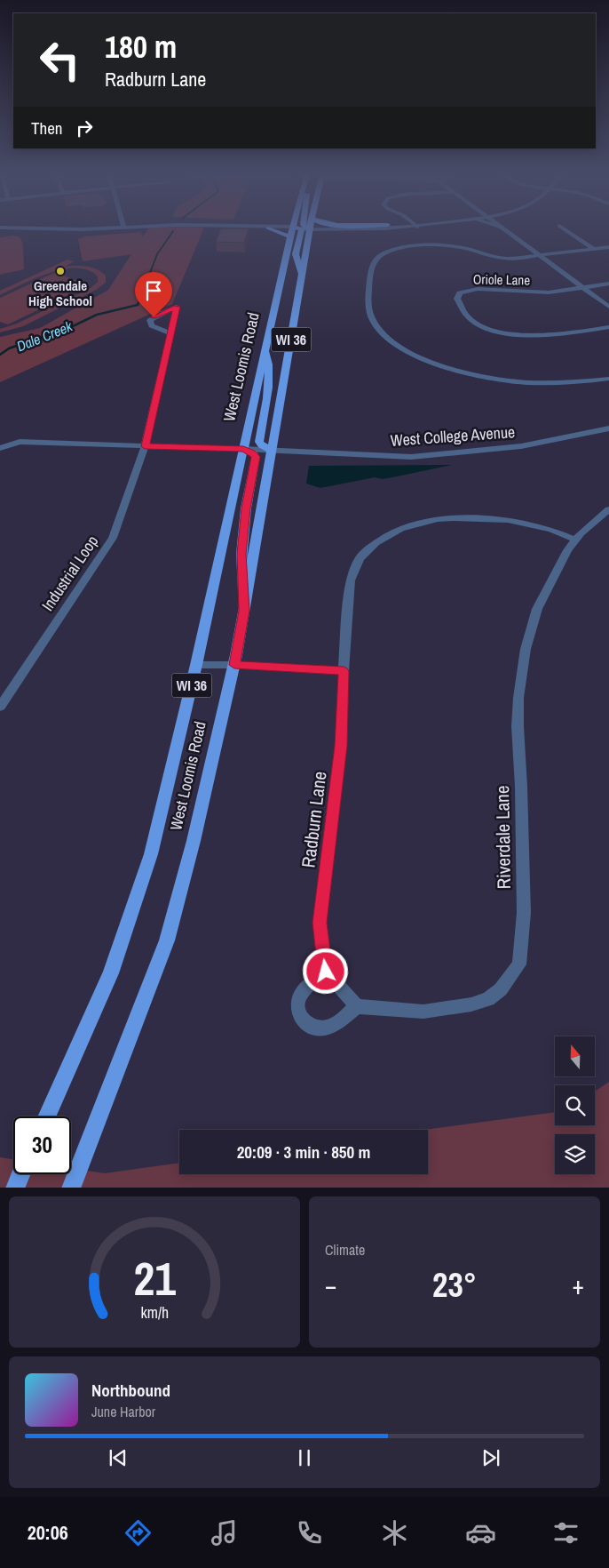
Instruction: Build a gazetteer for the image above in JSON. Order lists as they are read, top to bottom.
{
  "streets": {
    "main road": ["WI 36", "West Loomis Road"],
    "street": [
      "Oriole Lane",
      "West College Avenue",
      "Industrial Loop",
      "Radburn Lane",
      "Riverdale Lane"
    ]
  },
  "crossings": [
    ["West Loomis Road", "West College Avenue"],
    ["Radburn Lane", "Riverdale Lane"]
  ],
  "water": ["Dale Creek"],
  "places": ["Greendale High School"],
  "north": "top",
  "page": {
    "turn": ["180 m", "Radburn Lane"],
    "then": "Then",
    "limit": "30",
    "trip": "20:09 · 3 min · 850 m",
    "tile": "Climate",
    "heat": ["−", "23°", "+"],
    "song": ["Northbound", "June Harbor"],
    "tabs": "20:06",
    "gauge": ["21", "km/h"]
  }
}
